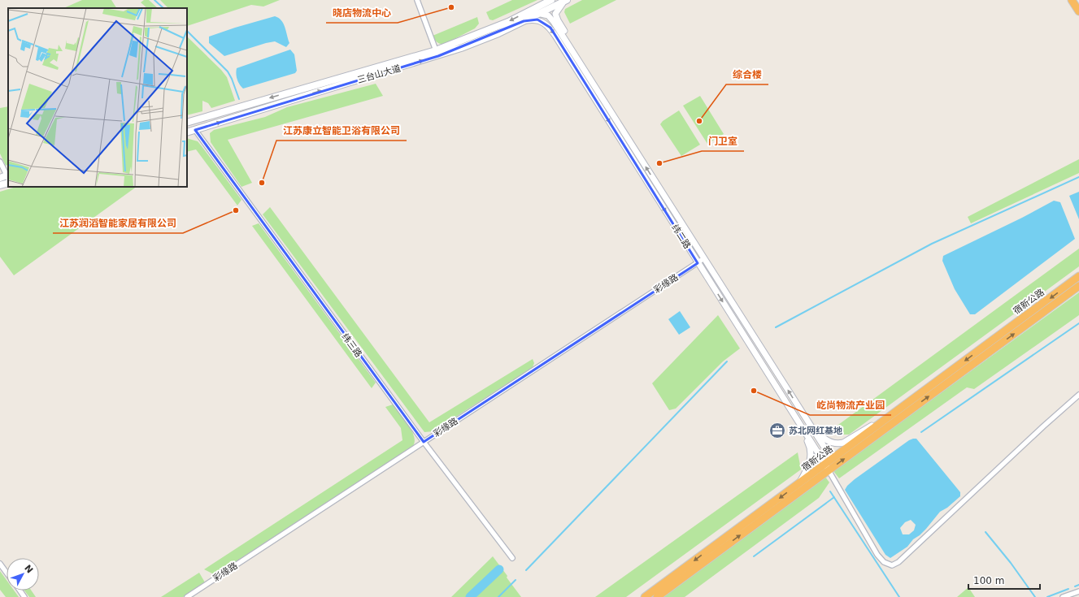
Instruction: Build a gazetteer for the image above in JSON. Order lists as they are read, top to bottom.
{
  "streets": {
    "highway": ["宿新公路"],
    "main road": ["三台山大道"],
    "street": ["纬二路", "彩缘路", "纬三路"]
  },
  "crossings": [
    ["三台山大道", "纬二路"],
    ["三台山大道", "纬三路"],
    ["纬二路", "彩缘路"],
    ["纬二路", "宿新公路"],
    ["彩缘路", "纬三路"]
  ],
  "places": {
    "other": [
      "晓店物流中心",
      "综合楼",
      "门卫室",
      "江苏康立智能卫浴有限公司",
      "江苏润滔智能家居有限公司",
      "屹尚物流产业园"
    ],
    "office": ["苏北网红基地"]
  },
  "scale_bar": "100 m",
  "north": "top right"
}
